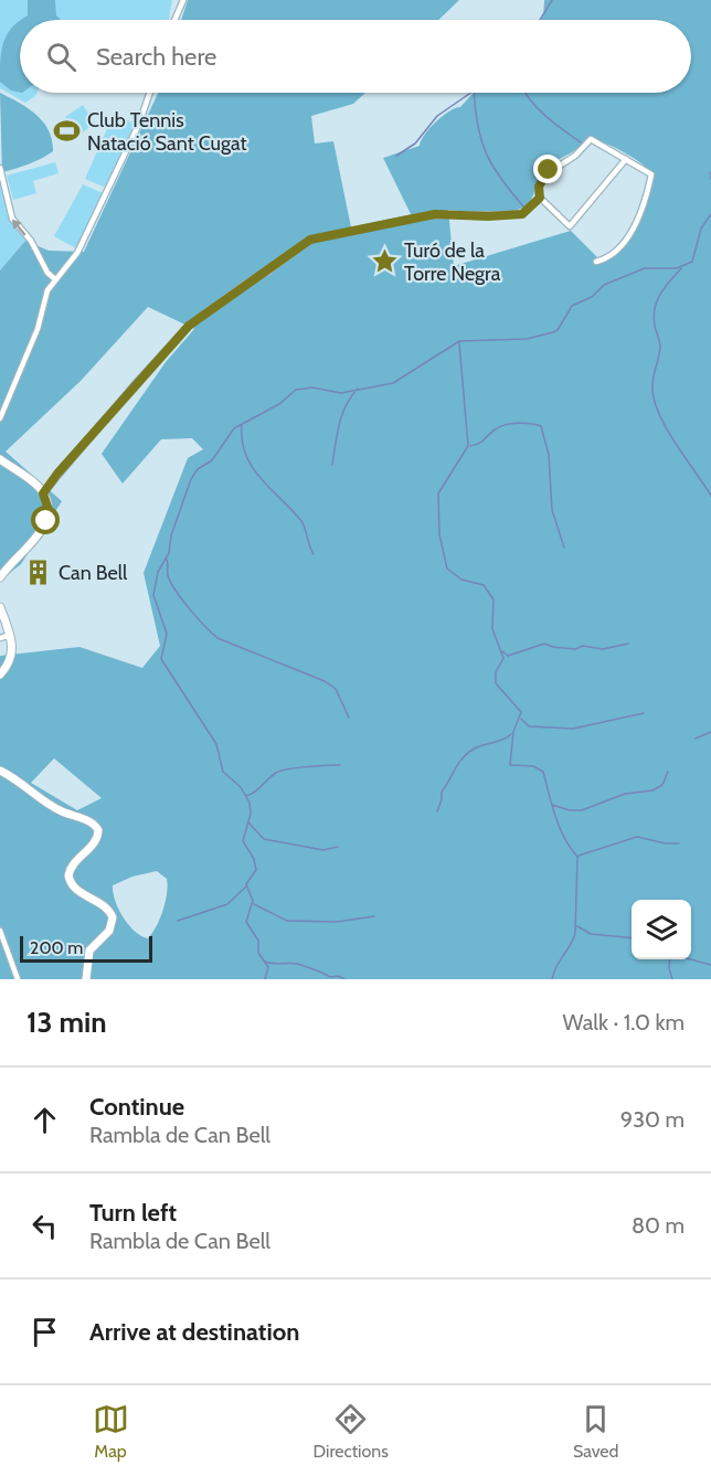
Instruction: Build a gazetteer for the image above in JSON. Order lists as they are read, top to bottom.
{
  "places": {
    "sports": ["Club Tennis Natació Sant Cugat"],
    "place": ["Turó de la Torre Negra"],
    "building": ["Can Bell"]
  },
  "scale_bar": "200 m",
  "page": {
    "search": "Search here",
    "scale": "200 m",
    "heading": ["13 min", "Walk · 1.0 km"],
    "list": [
      ["Continue", "Rambla de Can Bell", "930 m"],
      ["Turn left", "Rambla de Can Bell", "80 m"],
      "Arrive at destination"
    ],
    "nav": ["Map", "Directions", "Saved"]
  }
}
